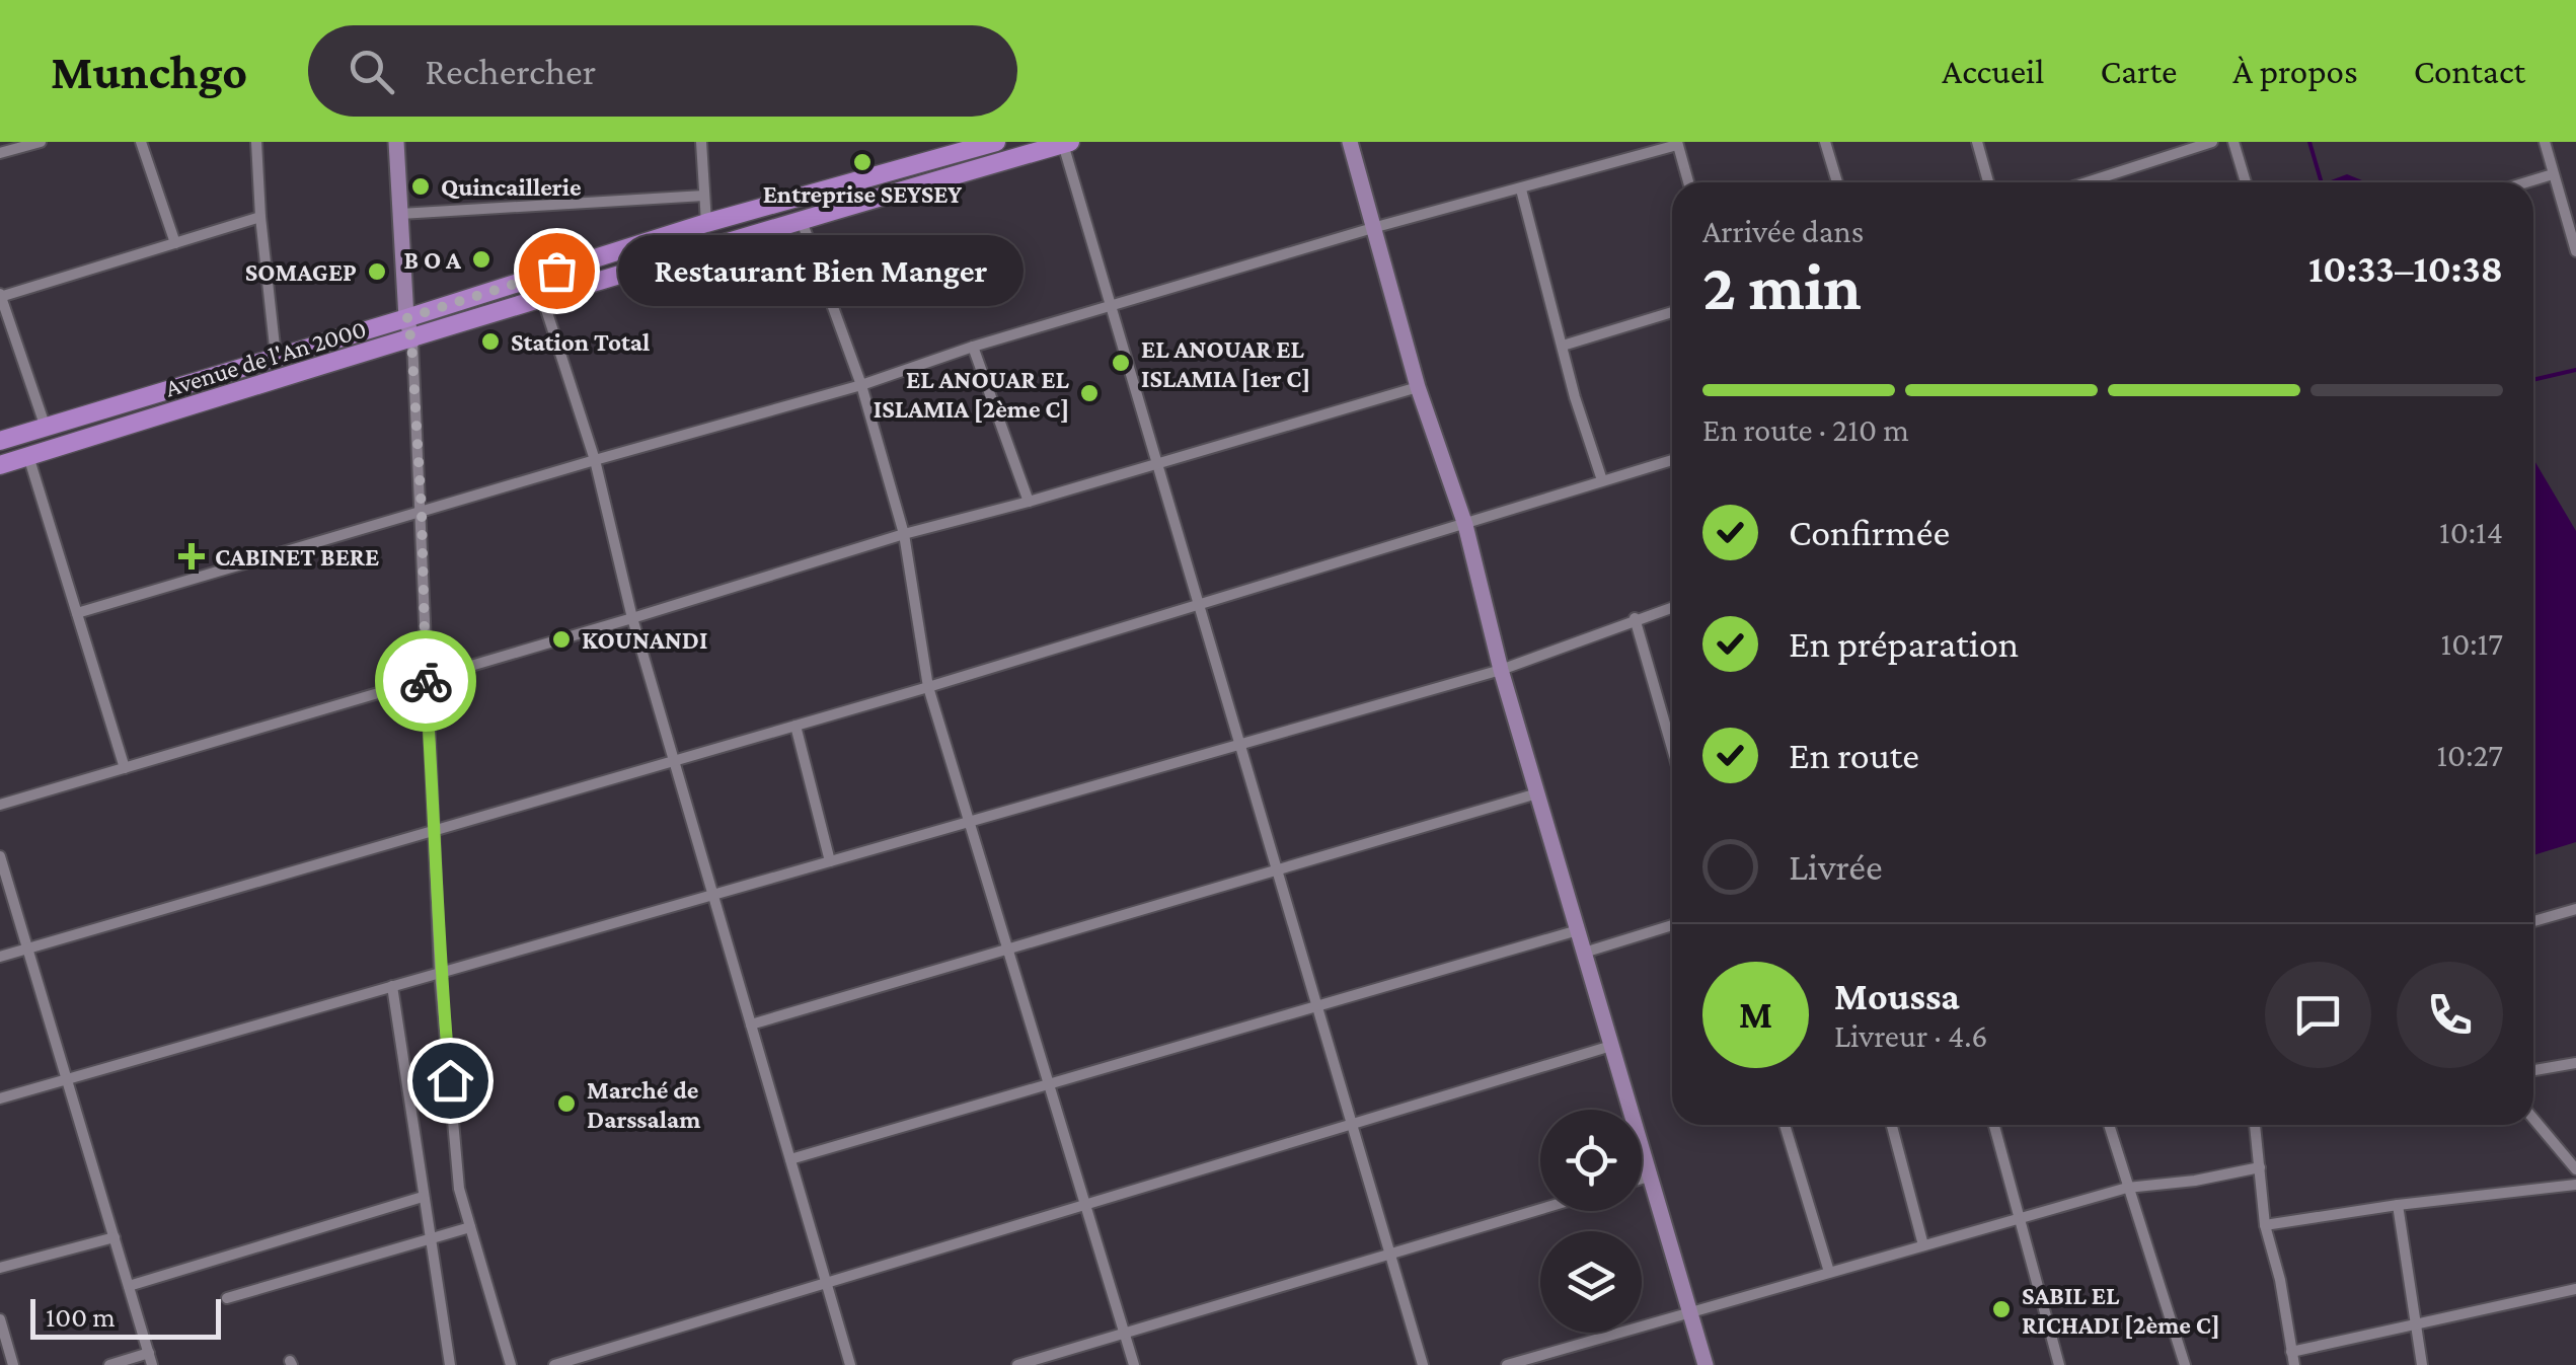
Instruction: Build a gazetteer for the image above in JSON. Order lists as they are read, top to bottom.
{
  "streets": {
    "main road": ["Avenue de l'An 2000"]
  },
  "places": {
    "other": [
      "Entreprise SEYSEY",
      "Quincaillerie",
      "B O A",
      "Restaurant Bien Manger",
      "SOMAGEP",
      "Station Total",
      "EL ANOUAR EL ISLAMIA [1er C]",
      "EL ANOUAR EL ISLAMIA [2ème C]",
      "KOUNANDI",
      "Marché de Darssalam",
      "SABIL EL RICHADI [2ème C]"
    ],
    "health": ["CABINET BERE"]
  },
  "scale_bar": "100 m",
  "page": {
    "header": "Munchgo",
    "search": "Rechercher",
    "nav": [
      "Accueil",
      "Carte",
      "À propos",
      "Contact"
    ],
    "heading": ["2 min", "Arrivée dans", "10:33–10:38"],
    "panel": ["Moussa", "Livreur · 4.6"],
    "bubble": "Restaurant Bien Manger",
    "bar": "En route · 210 m",
    "list": [
      ["Confirmée", "10:14"],
      ["En préparation", "10:17"],
      ["En route", "10:27"],
      "Livrée"
    ],
    "round": "M",
    "scale": "100 m"
  }
}
